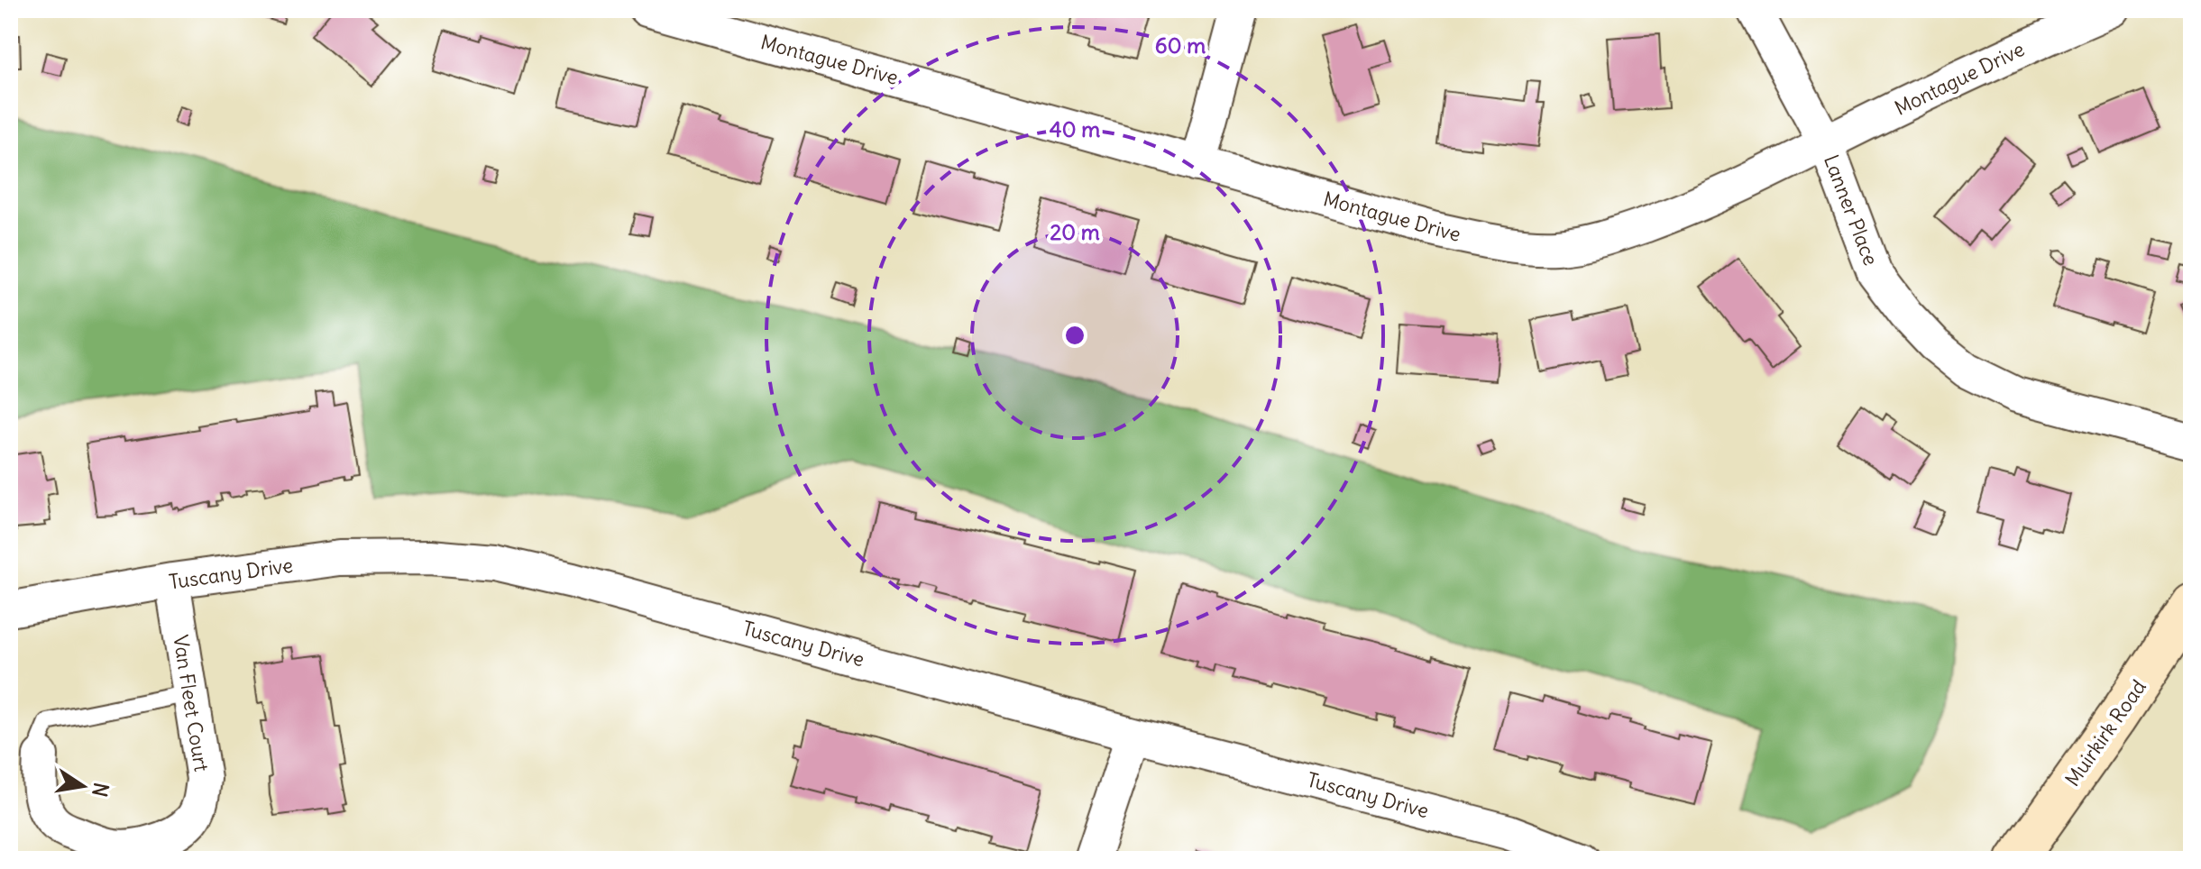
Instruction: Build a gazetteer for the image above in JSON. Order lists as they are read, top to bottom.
{
  "streets": {
    "main road": ["Muirkirk Road"],
    "street": [
      "Montague Drive",
      "Lanner Place",
      "Tuscany Drive",
      "Van Fleet Court"
    ]
  },
  "crossings": [
    ["Montague Drive", "Lanner Place"],
    ["Tuscany Drive", "Van Fleet Court"]
  ],
  "north": "right",
  "rings": ["60 m", "40 m", "20 m"]
}
